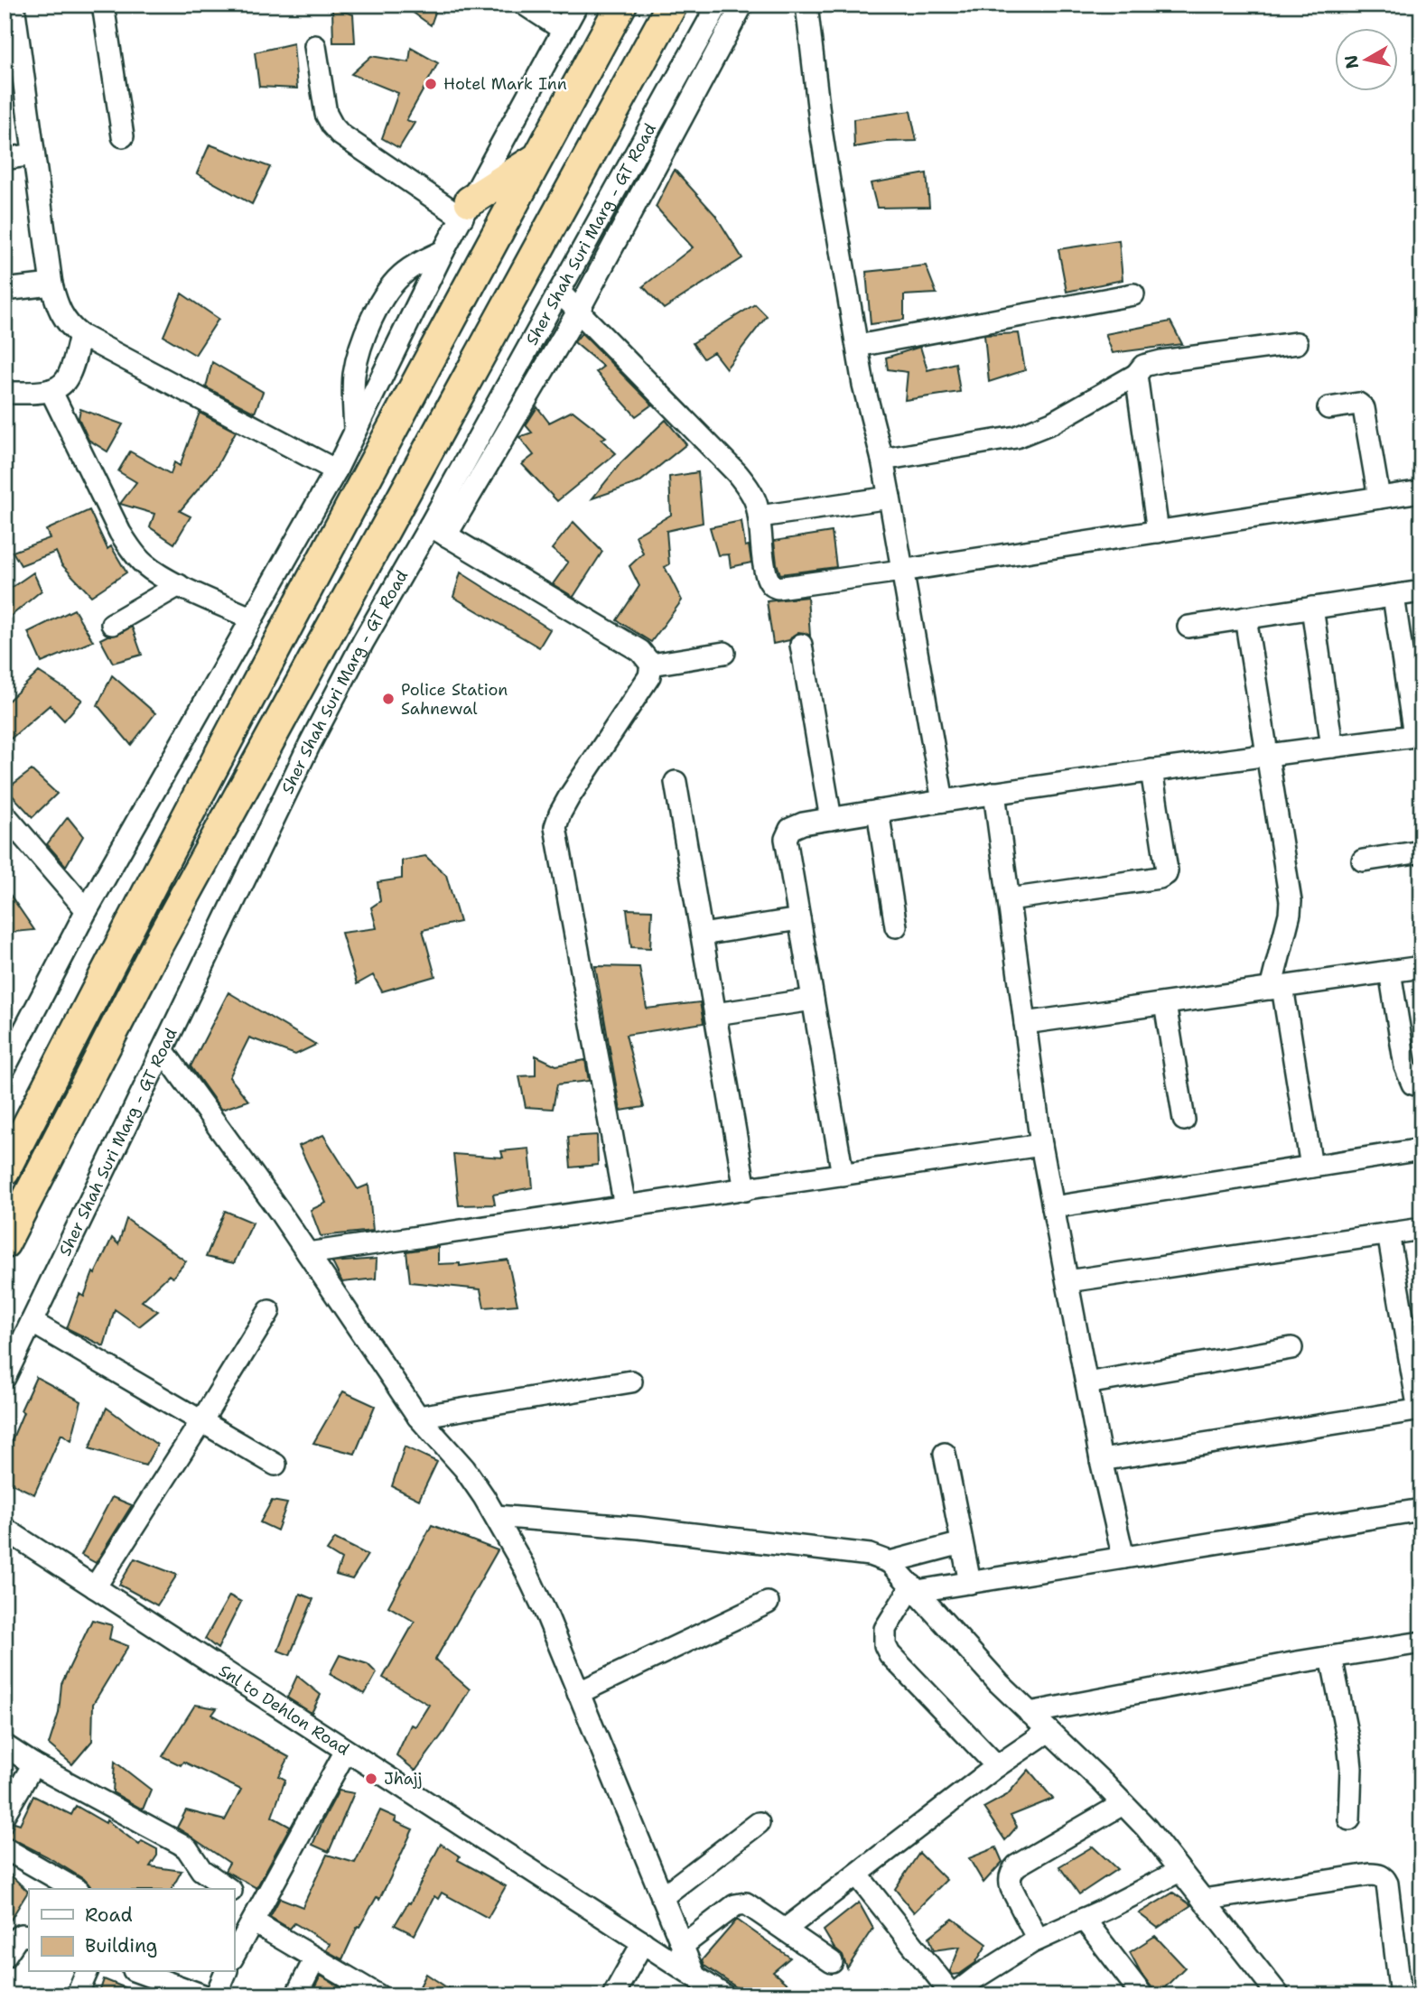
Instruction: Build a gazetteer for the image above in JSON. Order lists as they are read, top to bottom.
{
  "streets": {
    "street": ["Sher Shah Suri Marg - GT Road", "Snl to Dehlon Road"]
  },
  "places": ["Hotel Mark Inn", "Police Station Sahnewal", "Jhajj"],
  "legend": ["Road", "Building"],
  "north": "left"
}
